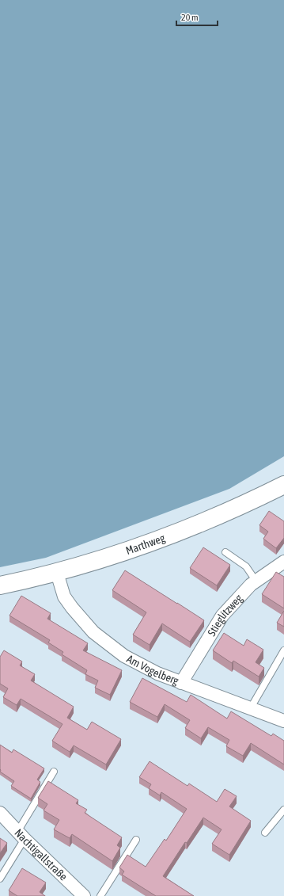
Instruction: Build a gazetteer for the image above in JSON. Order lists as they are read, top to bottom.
{
  "streets": {
    "main road": ["Marthweg"],
    "street": ["Stieglitzweg", "Am Vogelberg", "Nachtigallstraße"]
  },
  "crossings": [
    ["Marthweg", "Am Vogelberg"],
    ["Stieglitzweg", "Am Vogelberg"]
  ],
  "scale_bar": "20 m"
}
